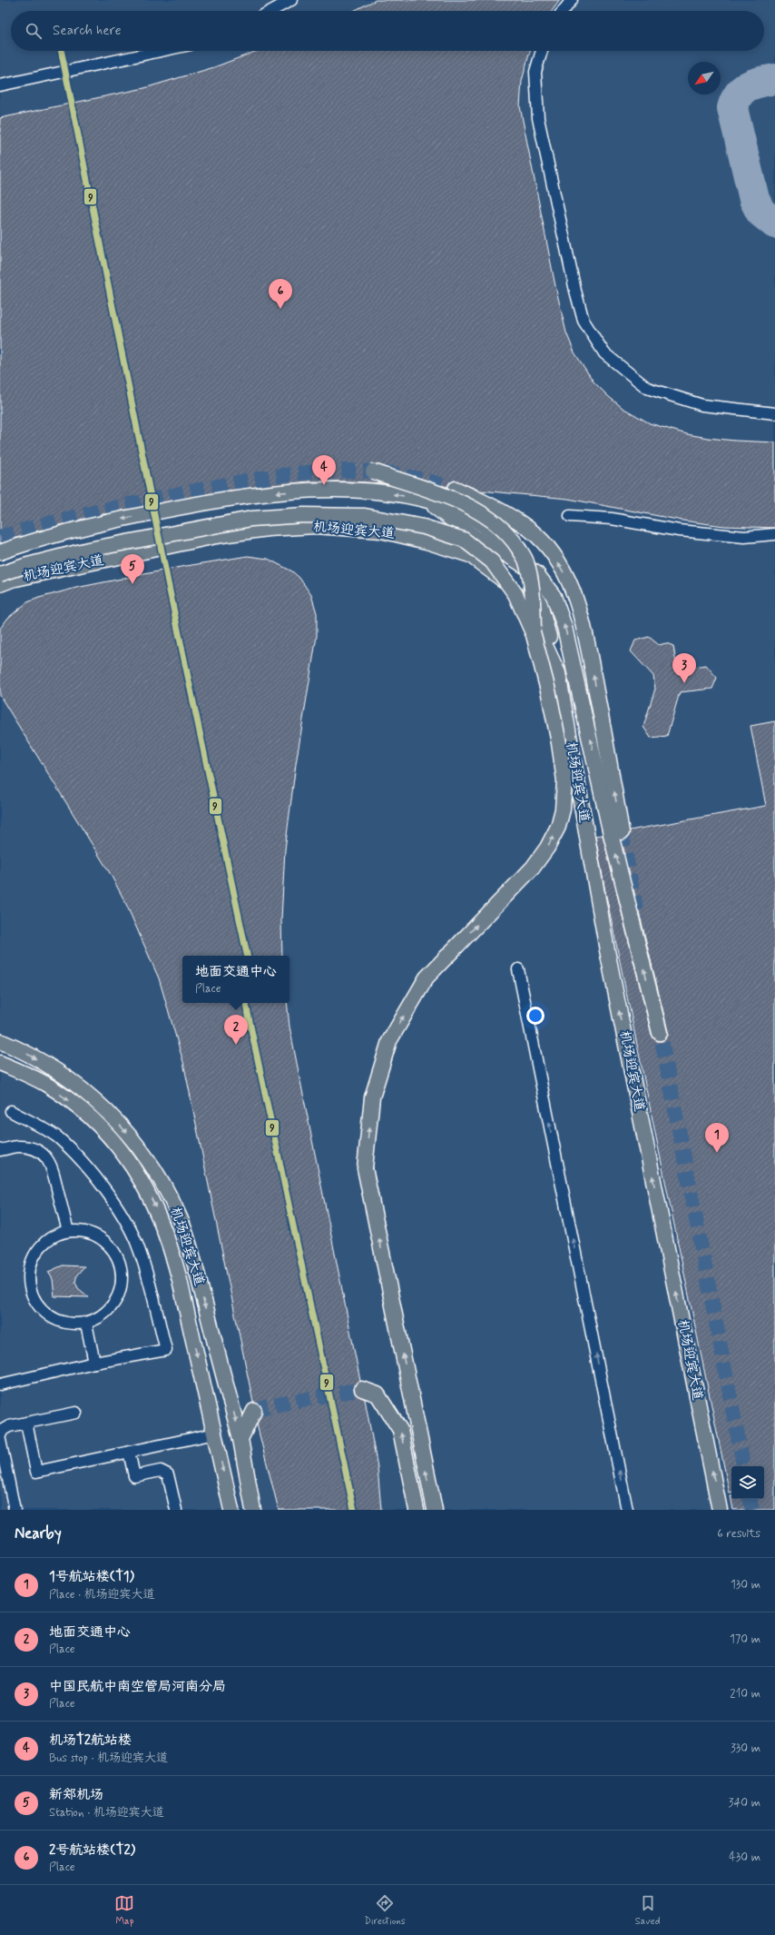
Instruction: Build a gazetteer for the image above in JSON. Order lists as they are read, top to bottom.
{
  "streets": {
    "main road": ["机场迎宾大道"]
  },
  "lines": ["transit line 9"],
  "north": "bottom left",
  "page": {
    "search": "Search here",
    "pins": [
      "6",
      "4",
      "5",
      "3",
      "2",
      "1"
    ],
    "popup": ["地面交通中心", "Place"],
    "heading": ["Nearby", "6 results"],
    "list": [
      {
        "mark": "1",
        "name": "1号航站楼(T1)",
        "note": "Place · 机场迎宾大道",
        "value": "130 m"
      },
      {
        "mark": "2",
        "name": "地面交通中心",
        "note": "Place",
        "value": "170 m"
      },
      {
        "mark": "3",
        "name": "中国民航中南空管局河南分局",
        "note": "Place",
        "value": "210 m"
      },
      {
        "mark": "4",
        "name": "机场T2航站楼",
        "note": "Bus stop · 机场迎宾大道",
        "value": "330 m"
      },
      {
        "mark": "5",
        "name": "新郑机场",
        "note": "Station · 机场迎宾大道",
        "value": "340 m"
      },
      {
        "mark": "6",
        "name": "2号航站楼(T2)",
        "note": "Place",
        "value": "430 m"
      }
    ],
    "nav": ["Map", "Directions", "Saved"]
  }
}
